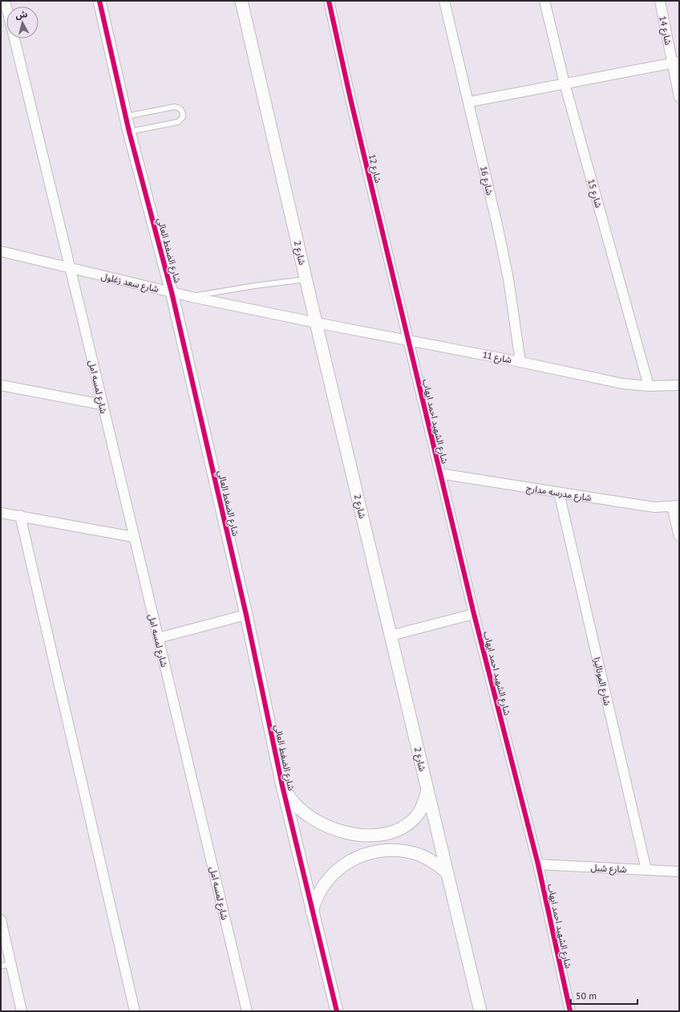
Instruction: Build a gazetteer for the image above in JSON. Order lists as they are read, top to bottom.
{
  "streets": {
    "street": [
      "شارع 14",
      "شارع 12",
      "شارع 16",
      "شارع 15",
      "شارع الضغط العالي",
      "شارع 2",
      "شارع سعد زغلول",
      "شارع 11",
      "شارع لمسه امل",
      "شارع الشهيد احمد ايهاب",
      "شارع مدرسه مدارج",
      "شارع الموناليزا",
      "شارع شبل"
    ]
  },
  "crossings": [
    ["شارع 12", "شارع 11"],
    ["شارع 12", "شارع الشهيد احمد ايهاب"],
    ["شارع 16", "شارع 11"],
    ["شارع 15", "شارع 11"],
    ["شارع الضغط العالي", "شارع سعد زغلول"],
    ["شارع 2", "شارع سعد زغلول"],
    ["شارع 2", "شارع 11"],
    ["شارع سعد زغلول", "شارع 11"],
    ["شارع سعد زغلول", "شارع لمسه امل"],
    ["شارع 11", "شارع الشهيد احمد ايهاب"],
    ["شارع الشهيد احمد ايهاب", "شارع مدرسه مدارج"],
    ["شارع الشهيد احمد ايهاب", "شارع شبل"],
    ["شارع مدرسه مدارج", "شارع الموناليزا"],
    ["شارع الموناليزا", "شارع شبل"]
  ],
  "scale_bar": "50 m",
  "north": "top"
}
